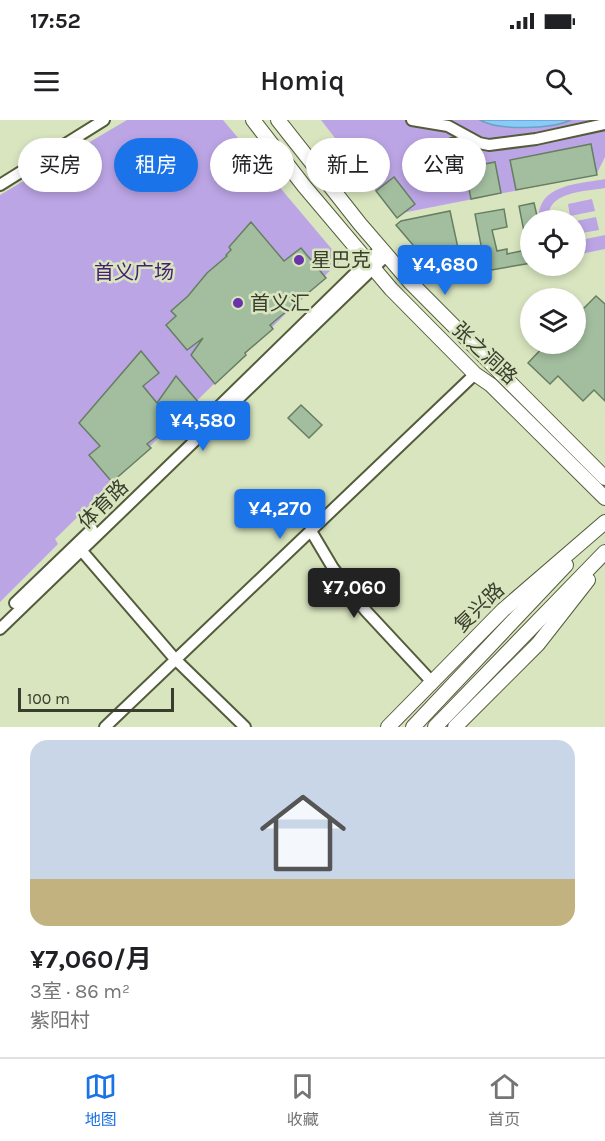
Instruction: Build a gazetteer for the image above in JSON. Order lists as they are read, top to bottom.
{
  "streets": {
    "main road": ["张之洞路", "复兴路"],
    "street": ["体育路"]
  },
  "crossings": [
    ["张之洞路", "体育路"]
  ],
  "parks": ["首义广场"],
  "places": ["星巴克", "首义汇"],
  "scale_bar": "100 m",
  "page": {
    "status": "17:52",
    "header": "Homiq",
    "chip": [
      "买房",
      "租房",
      "筛选",
      "新上",
      "公寓"
    ],
    "price": [
      "¥4,680",
      "¥4,580",
      "¥4,270",
      "¥7,060"
    ],
    "scale": "100 m",
    "list": [
      {
        "name": "¥7,060/月",
        "note": "3室 · 86 m² · 紫阳村"
      }
    ],
    "tabs": ["地图", "收藏", "首页"]
  }
}
